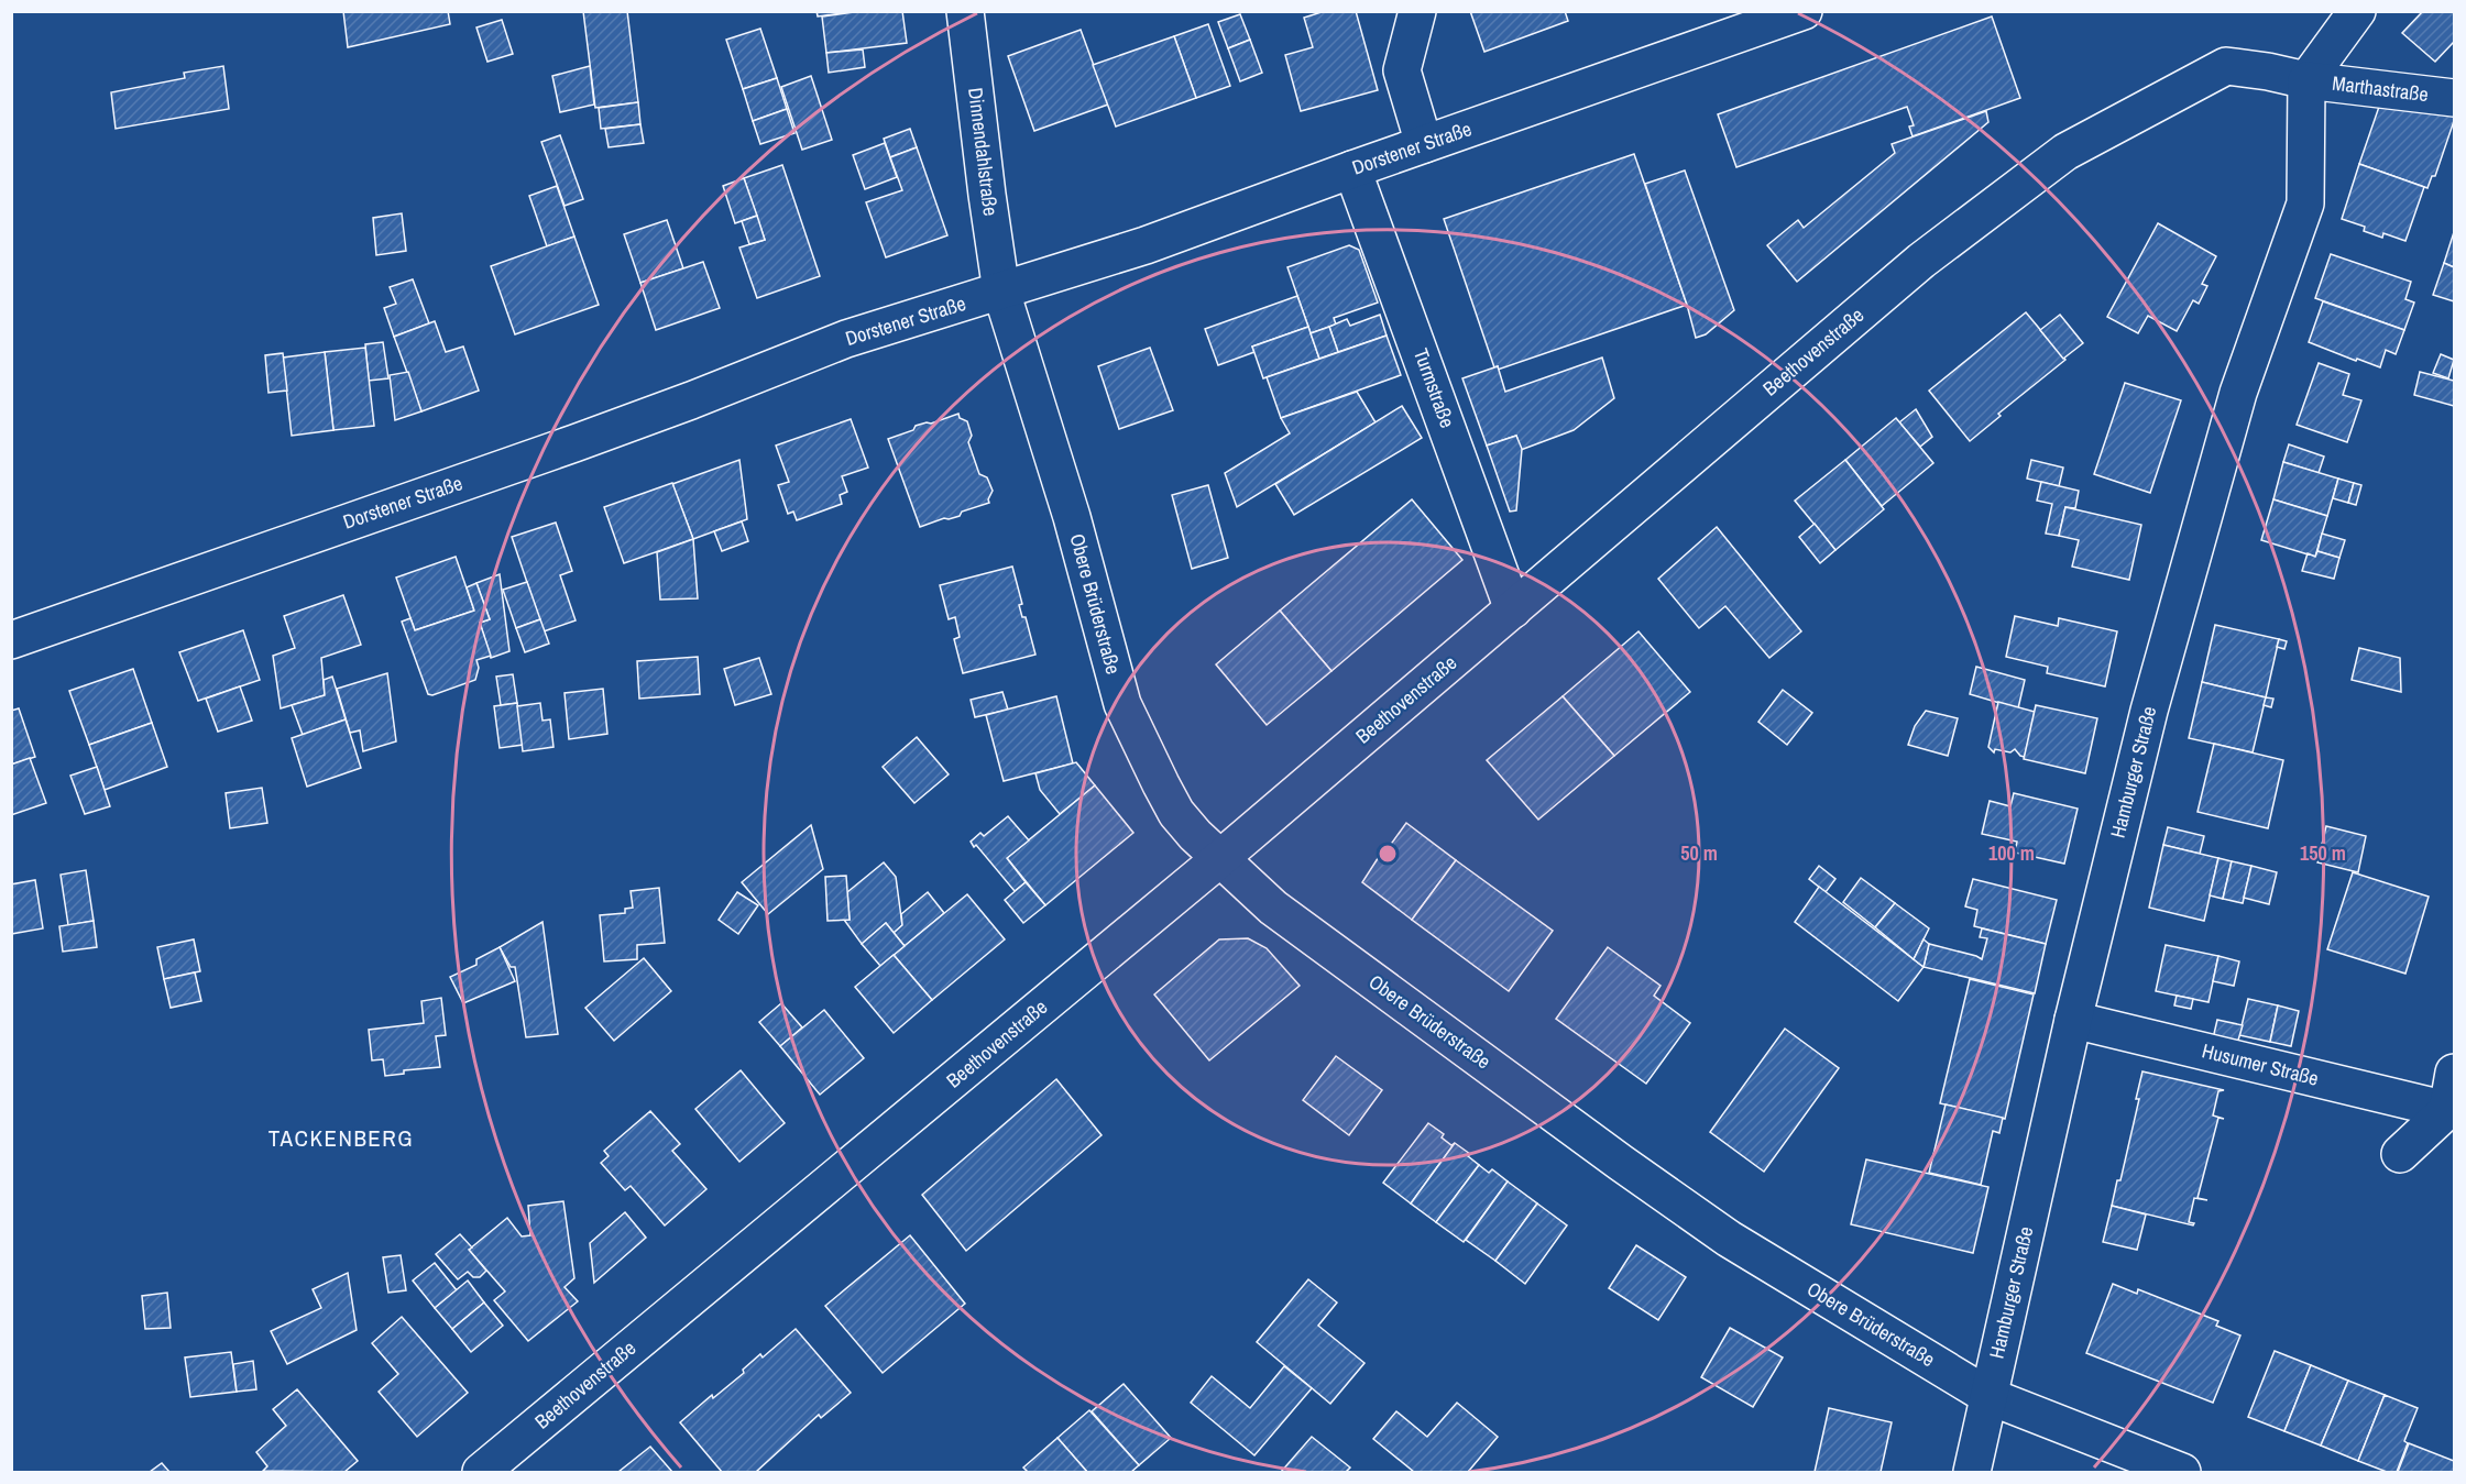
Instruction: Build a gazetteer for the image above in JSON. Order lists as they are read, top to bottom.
{
  "streets": {
    "street": [
      "Marthastraße",
      "Dorstener Straße",
      "Dinnendahlstraße",
      "Beethovenstraße",
      "Turmstraße",
      "Obere Brüderstraße",
      "Hamburger Straße",
      "Husumer Straße"
    ]
  },
  "crossings": [
    ["Marthastraße", "Beethovenstraße"],
    ["Marthastraße", "Hamburger Straße"],
    ["Dorstener Straße", "Dinnendahlstraße"],
    ["Dorstener Straße", "Turmstraße"],
    ["Dorstener Straße", "Obere Brüderstraße"],
    ["Dinnendahlstraße", "Obere Brüderstraße"],
    ["Beethovenstraße", "Turmstraße"],
    ["Beethovenstraße", "Obere Brüderstraße"],
    ["Beethovenstraße", "Hamburger Straße"],
    ["Obere Brüderstraße", "Hamburger Straße"],
    ["Hamburger Straße", "Husumer Straße"]
  ],
  "districts": ["TACKENBERG"],
  "rings": ["50 m", "100 m", "150 m"]
}
